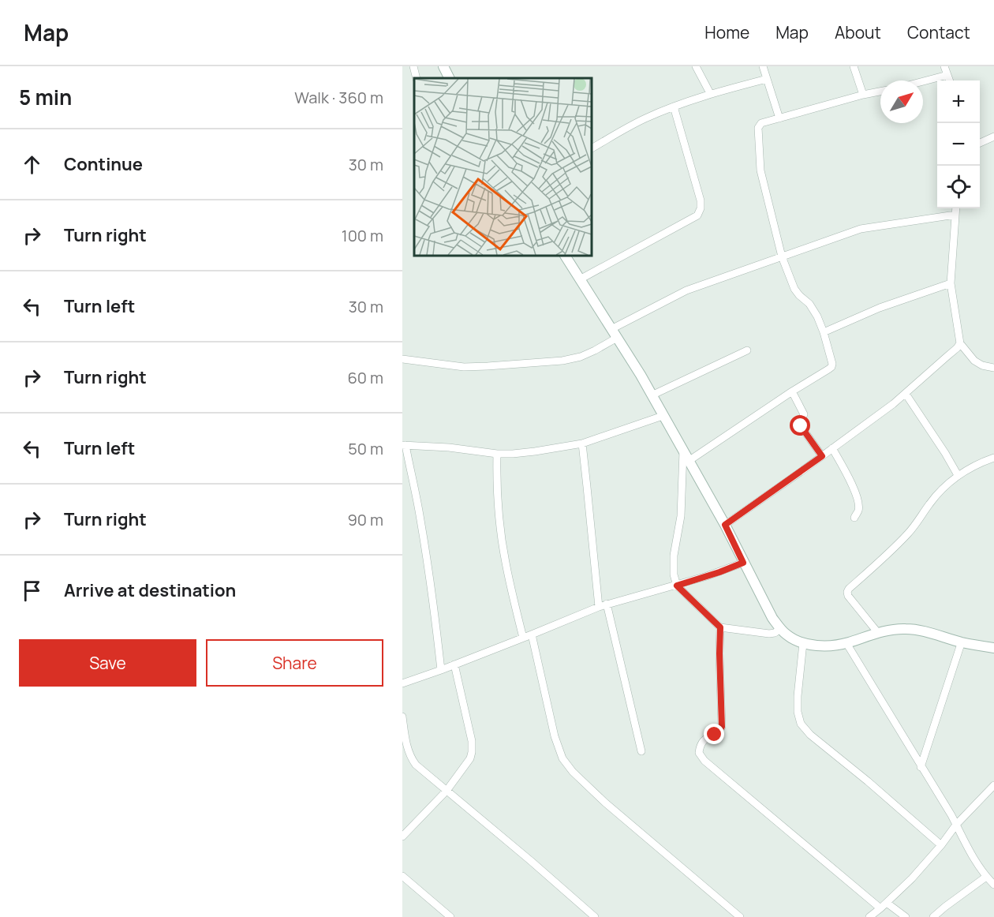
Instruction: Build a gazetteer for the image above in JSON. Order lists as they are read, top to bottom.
{
  "north": "top right",
  "page": {
    "header": "Map",
    "nav": [
      "Home",
      "Map",
      "About",
      "Contact"
    ],
    "heading": ["5 min", "Walk · 360 m"],
    "map_buttons": ["+", "−"],
    "list": [
      ["Continue", "30 m"],
      ["Turn right", "100 m"],
      ["Turn left", "30 m"],
      ["Turn right", "60 m"],
      ["Turn left", "50 m"],
      ["Turn right", "90 m"],
      "Arrive at destination"
    ],
    "buttons": ["Save", "Share"]
  }
}
